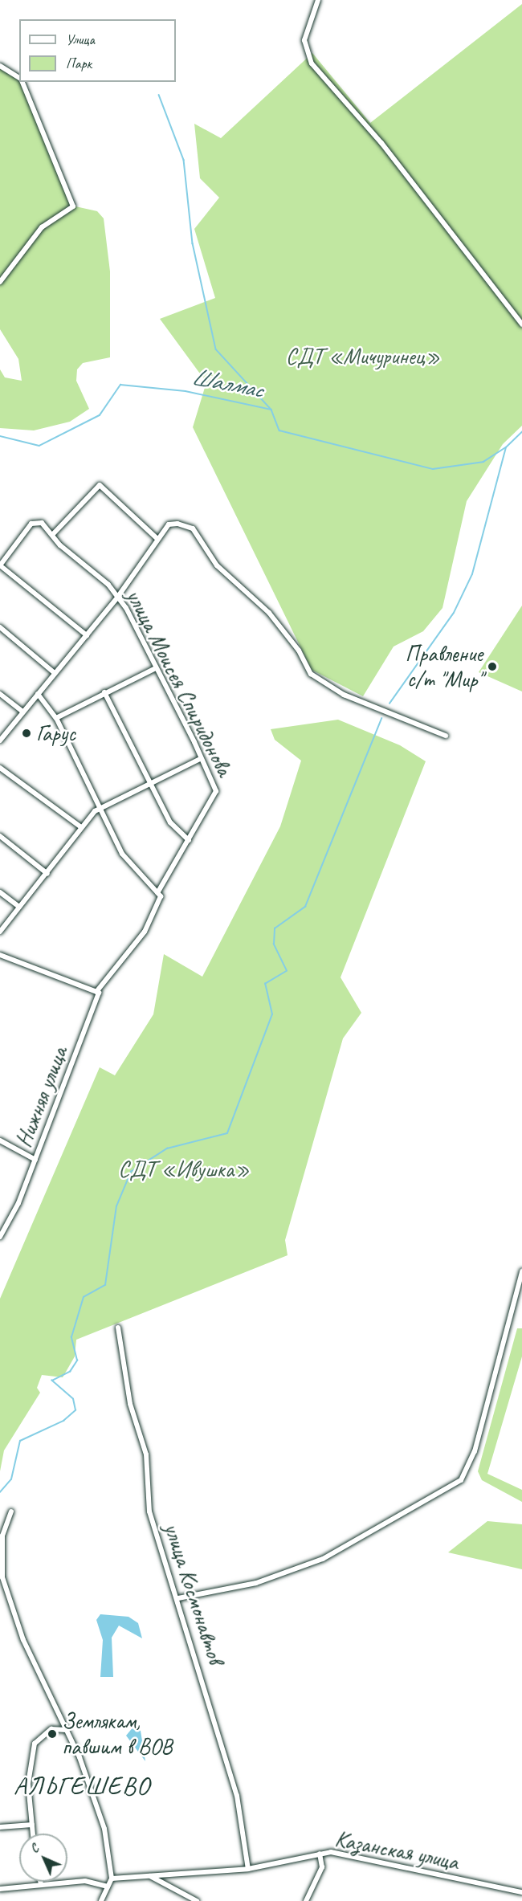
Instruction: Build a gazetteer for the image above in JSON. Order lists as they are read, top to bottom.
{
  "streets": {
    "street": [
      "улица Моисея Спиридонова",
      "Нижняя улица",
      "улица Космонавтов",
      "Казанская улица"
    ]
  },
  "crossings": [
    ["улица Моисея Спиридонова", "Нижняя улица"],
    ["улица Космонавтов", "Казанская улица"]
  ],
  "districts": ["АЛЬГЕШЕВО"],
  "water": ["Шалмас"],
  "parks": ["СДТ «Мичуринец»", "СДТ «Ивушка»"],
  "places": ["Правление с/т \"Мир\"", "Гарус", "Землякам, павшим в ВОВ"],
  "legend": ["Улица", "Парк"],
  "north": "top left"
}
